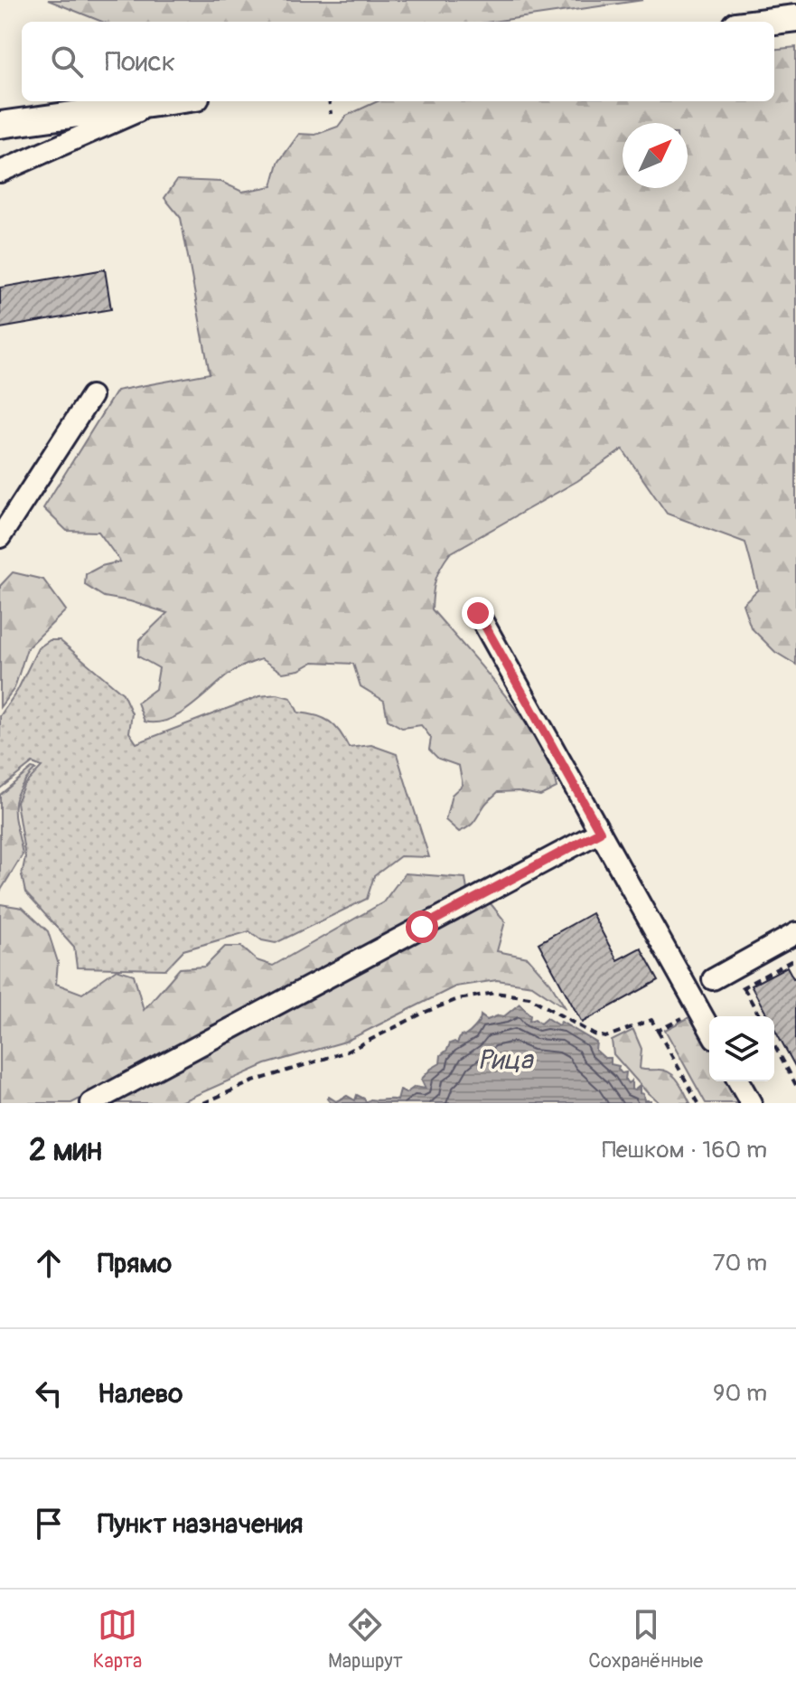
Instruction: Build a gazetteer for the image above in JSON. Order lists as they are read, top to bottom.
{
  "water": ["Рица"],
  "north": "top right",
  "page": {
    "search": "Поиск",
    "heading": ["2 мин", "Пешком · 160 m"],
    "list": [
      ["Прямо", "70 m"],
      ["Налево", "90 m"],
      "Пункт назначения"
    ],
    "nav": ["Карта", "Маршрут", "Сохранённые"]
  }
}
